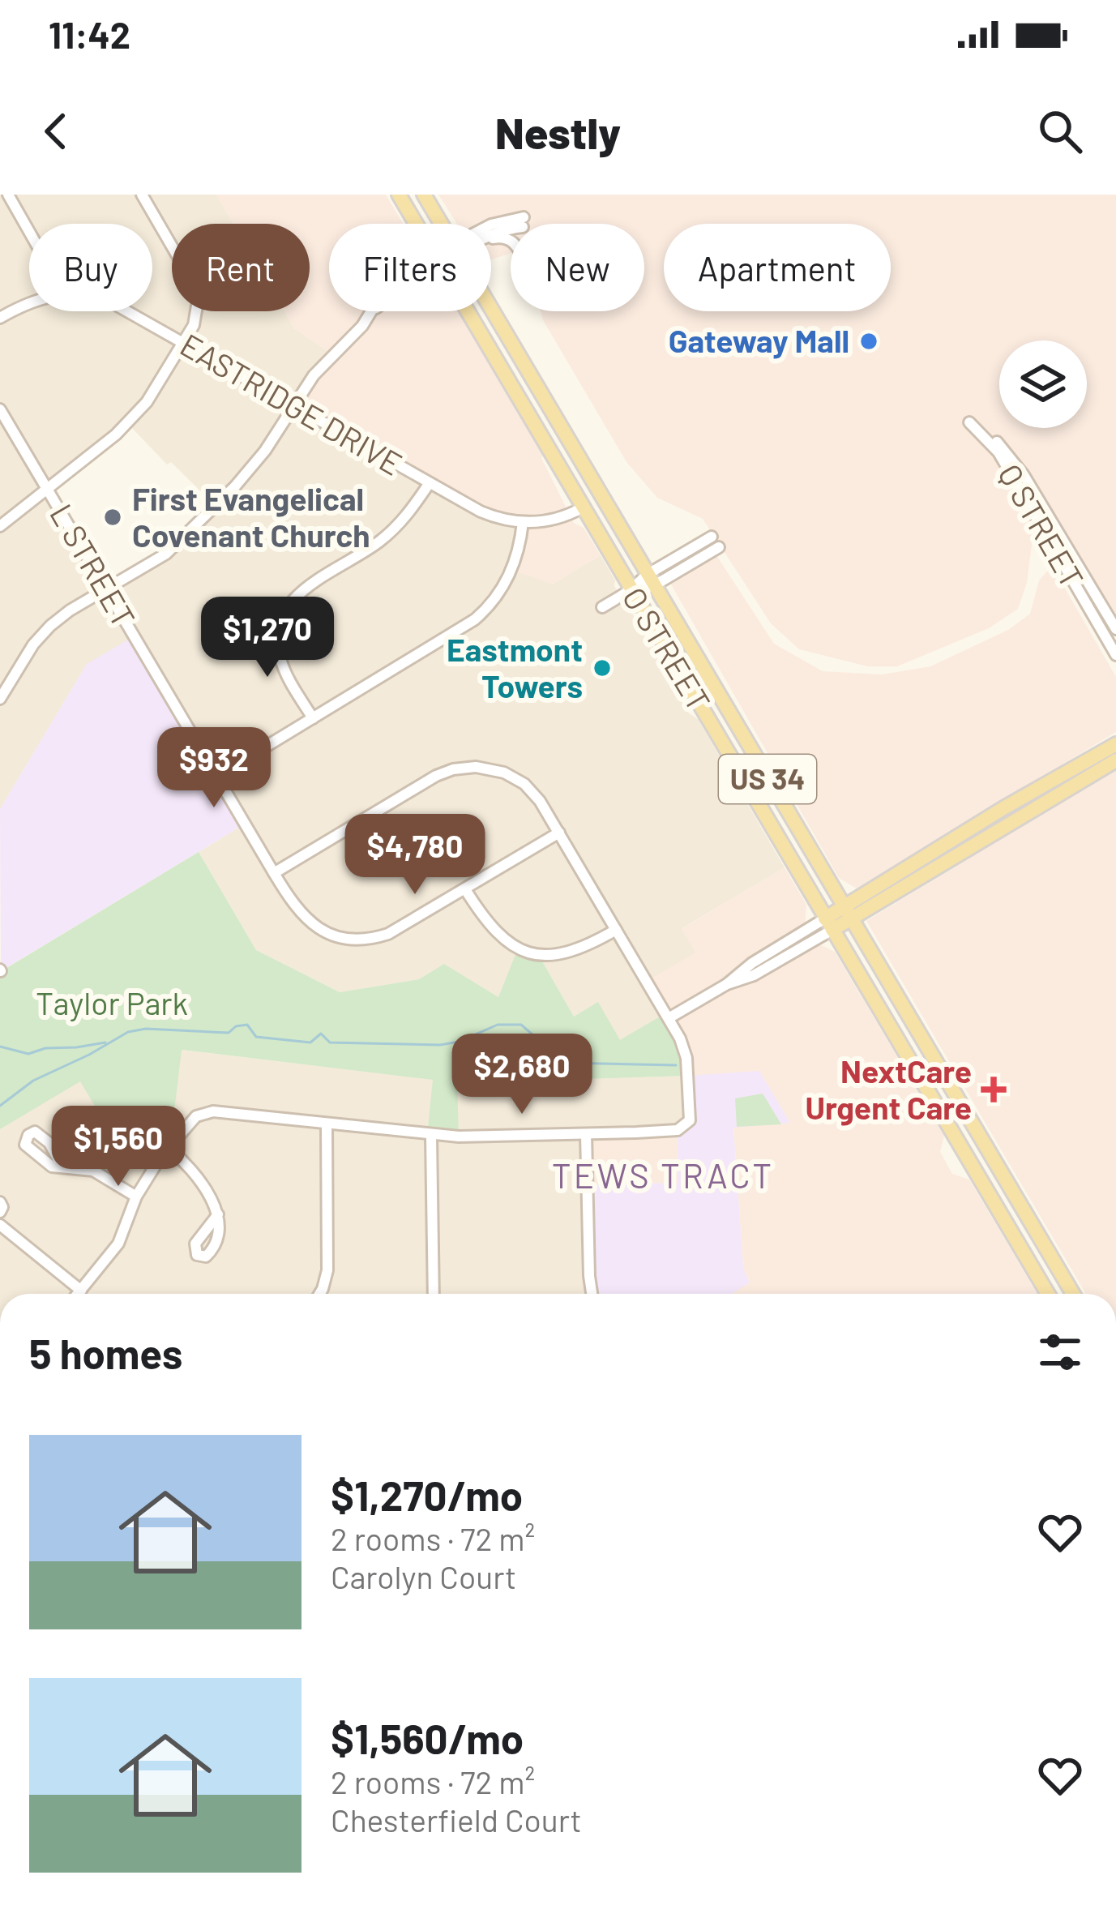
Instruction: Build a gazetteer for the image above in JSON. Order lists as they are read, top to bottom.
{
  "streets": {
    "main road": ["O STREET", "US 34"],
    "street": ["EASTRIDGE DRIVE", "Q STREET", "L STREET"]
  },
  "crossings": [
    ["EASTRIDGE DRIVE", "O STREET"]
  ],
  "districts": ["TEWS TRACT"],
  "parks": ["Taylor Park"],
  "places": {
    "other": ["Gateway Mall", "First Evangelical Covenant Church", "Eastmont Towers"],
    "health": ["NextCare Urgent Care"]
  },
  "page": {
    "status": "11:42",
    "header": "Nestly",
    "chip": [
      "Buy",
      "Rent",
      "Filters",
      "New",
      "Apartment"
    ],
    "price": [
      "$1,270",
      "$932",
      "$4,780",
      "$2,680",
      "$1,560"
    ],
    "heading": "5 homes",
    "list": [
      {
        "name": "$1,270/mo",
        "note": "2 rooms · 72 m² · Carolyn Court"
      },
      {
        "name": "$1,560/mo",
        "note": "2 rooms · 72 m² · Chesterfield Court"
      }
    ]
  }
}
